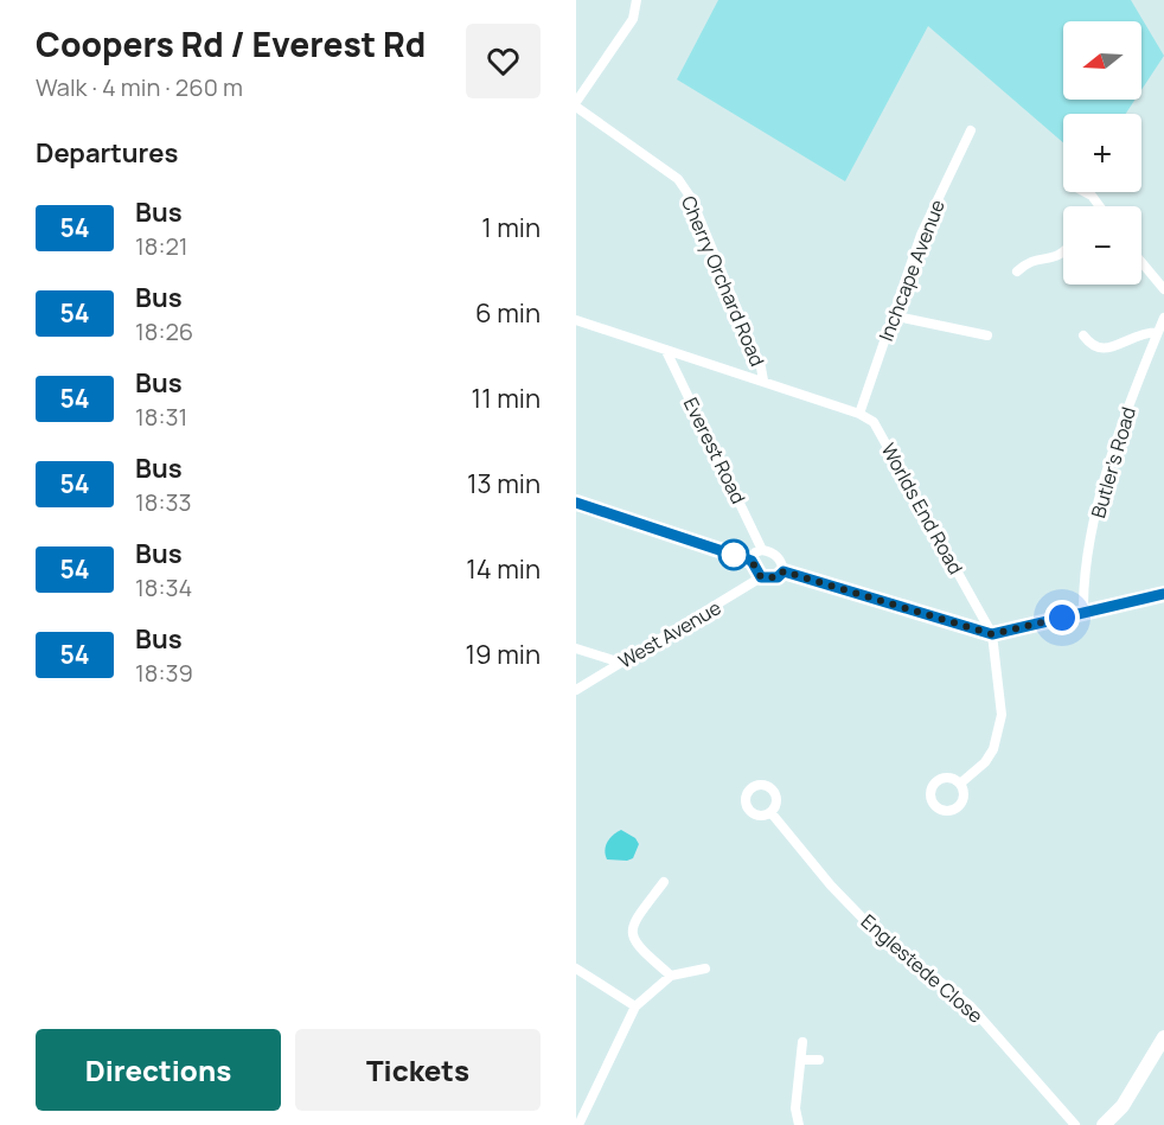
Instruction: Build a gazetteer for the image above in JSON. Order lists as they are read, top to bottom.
{
  "streets": {
    "street": [
      "Inchcape Avenue",
      "Cherry Orchard Road",
      "Everest Road",
      "Butler's Road",
      "Worlds End Road",
      "West Avenue",
      "Englestede Close"
    ]
  },
  "crossings": [
    ["Inchcape Avenue", "Worlds End Road"],
    ["Everest Road", "West Avenue"]
  ],
  "lines": ["bus line 54"],
  "north": "left",
  "page": {
    "heading": [
      ["Coopers Rd / Everest Rd", "Walk · 4 min · 260 m"],
      "Departures"
    ],
    "map_buttons": ["+", "−"],
    "list": [
      {
        "mark": "54",
        "name": "Bus",
        "note": "18:21",
        "value": "1 min"
      },
      {
        "mark": "54",
        "name": "Bus",
        "note": "18:26",
        "value": "6 min"
      },
      {
        "mark": "54",
        "name": "Bus",
        "note": "18:31",
        "value": "11 min"
      },
      {
        "mark": "54",
        "name": "Bus",
        "note": "18:33",
        "value": "13 min"
      },
      {
        "mark": "54",
        "name": "Bus",
        "note": "18:34",
        "value": "14 min"
      },
      {
        "mark": "54",
        "name": "Bus",
        "note": "18:39",
        "value": "19 min"
      }
    ],
    "buttons": ["Directions", "Tickets"]
  }
}
